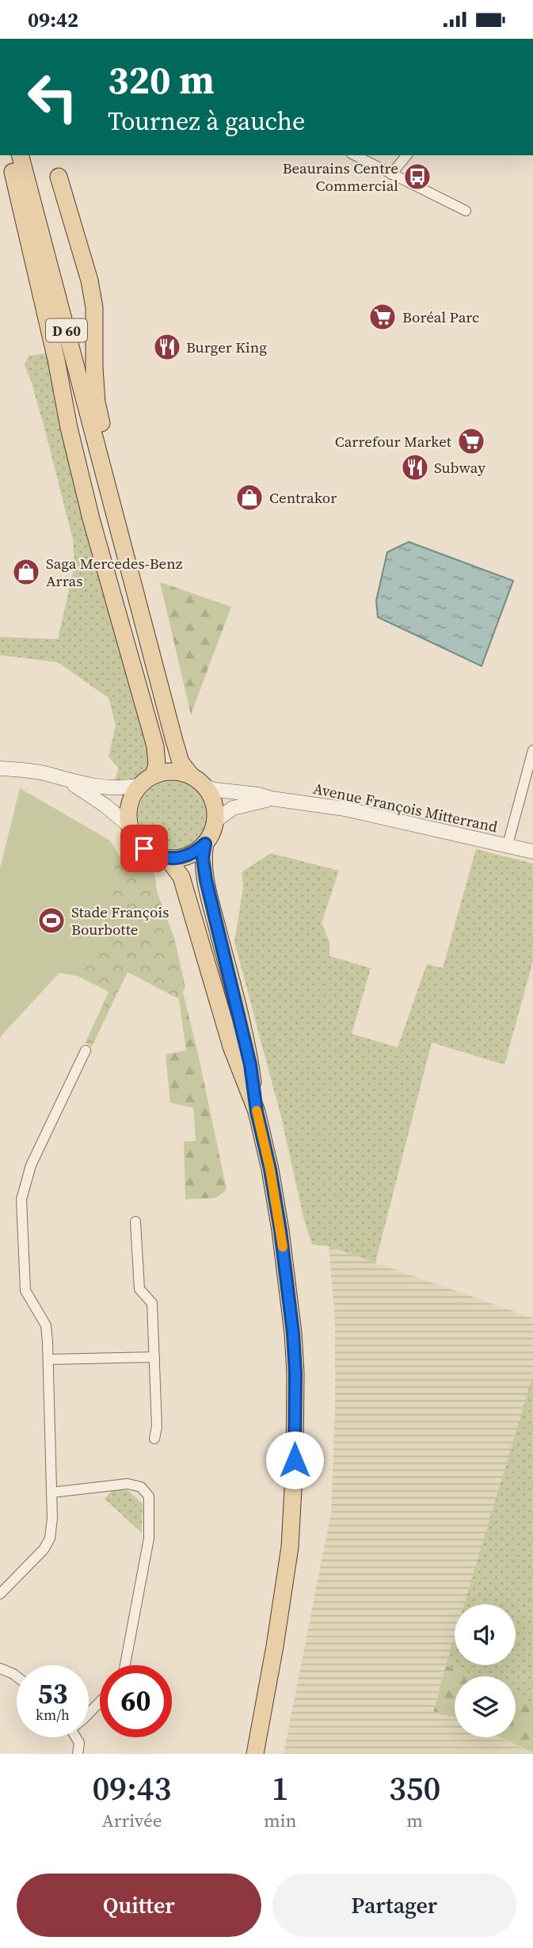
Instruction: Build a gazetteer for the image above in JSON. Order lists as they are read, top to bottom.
{
  "streets": {
    "main road": ["D 60", "Avenue François Mitterrand"]
  },
  "places": {
    "bus stop": ["Beaurains Centre Commercial"],
    "supermarket": ["Boréal Parc", "Carrefour Market"],
    "restaurant": ["Burger King", "Subway"],
    "shop": ["Centrakor", "Saga Mercedes-Benz Arras"],
    "sports": ["Stade François Bourbotte"]
  },
  "page": {
    "status": "09:42",
    "turn": ["320 m", "Tournez à gauche"],
    "speed": "53 km/h",
    "limit": "60",
    "eta": [
      "09:43",
      "Arrivée",
      "1",
      "min",
      "350",
      "m"
    ],
    "buttons": ["Quitter", "Partager"]
  }
}
